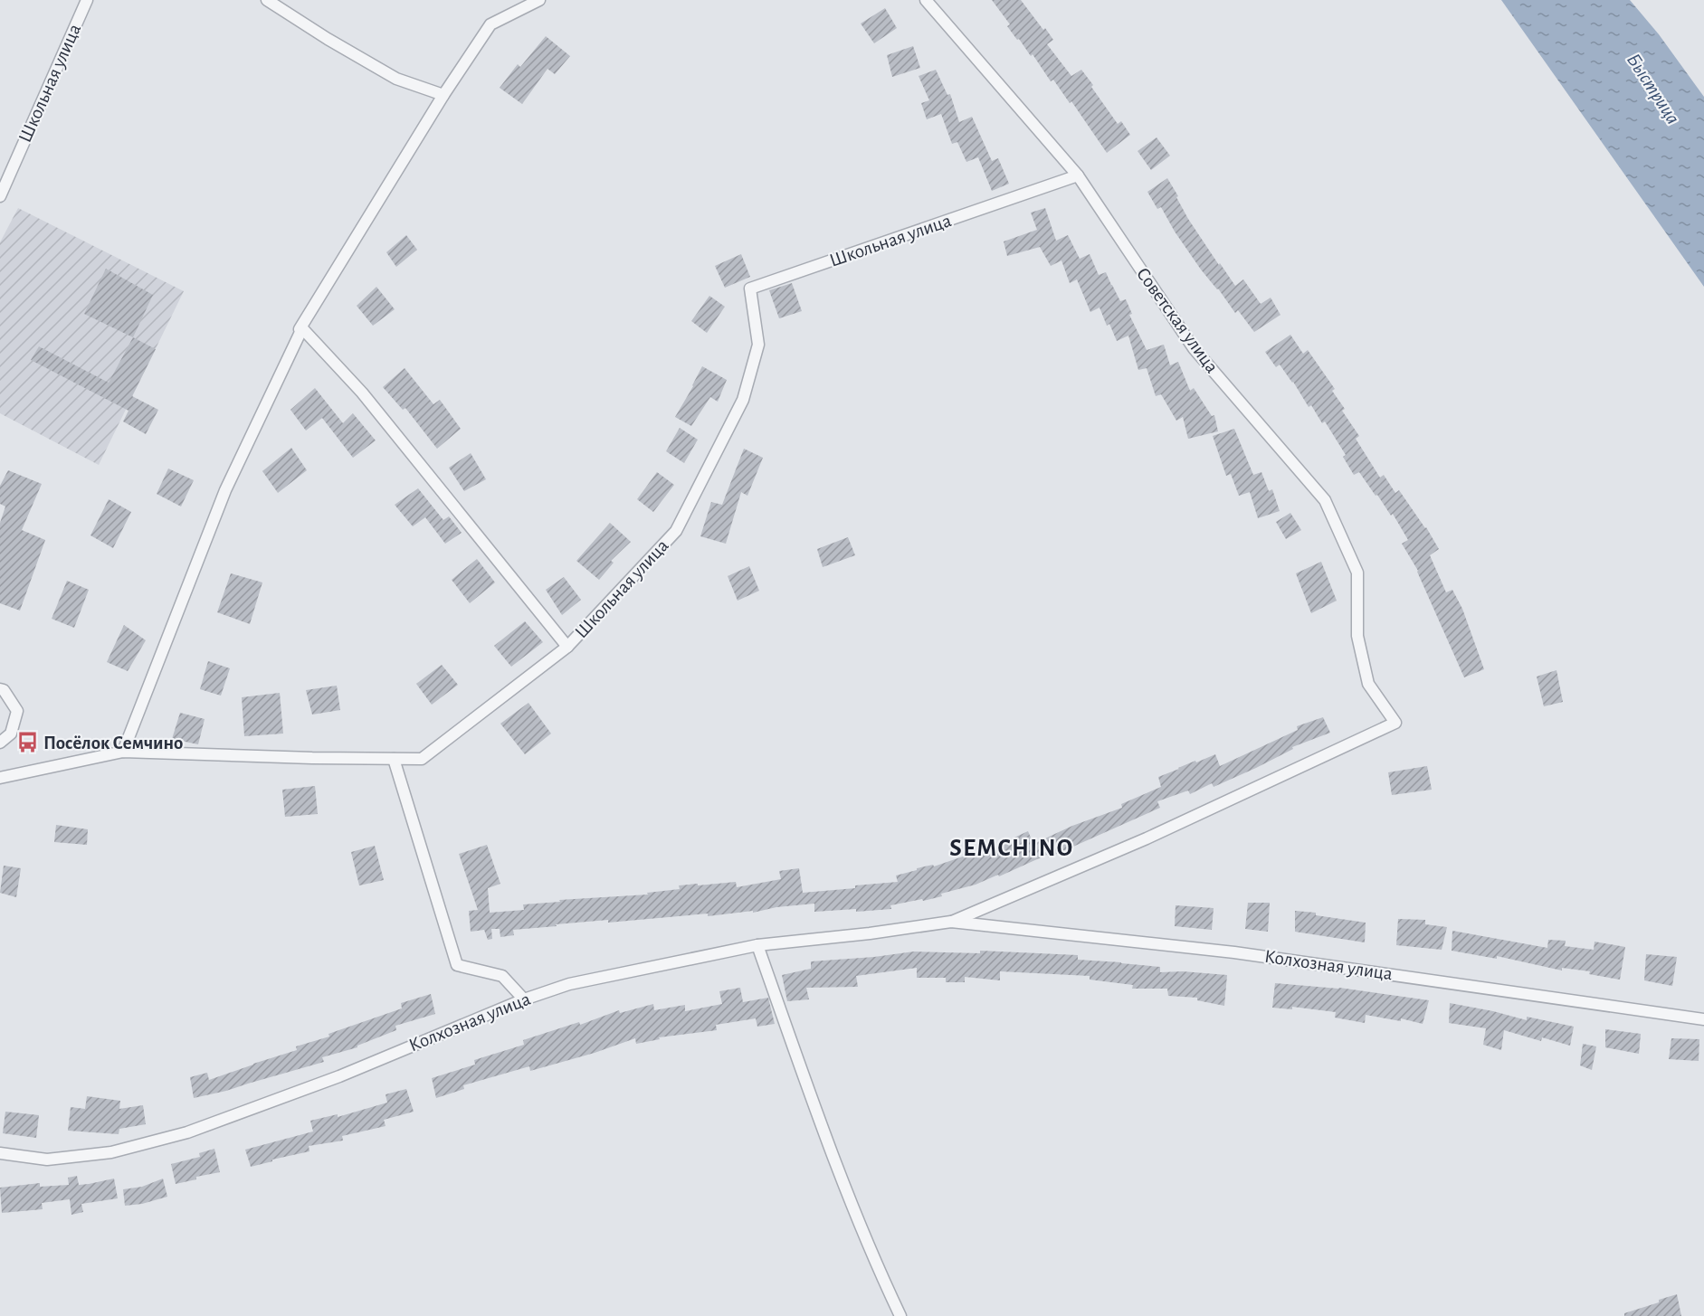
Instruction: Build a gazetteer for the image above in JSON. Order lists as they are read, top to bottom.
{
  "streets": {
    "street": ["Школьная улица", "Советская улица", "Колхозная улица"]
  },
  "crossings": [
    ["Школьная улица", "Советская улица"],
    ["Советская улица", "Колхозная улица"]
  ],
  "districts": ["SEMCHINO"],
  "water": ["Быстрица"],
  "places": {
    "bus stop": ["Посёлок Семчино"]
  }
}
